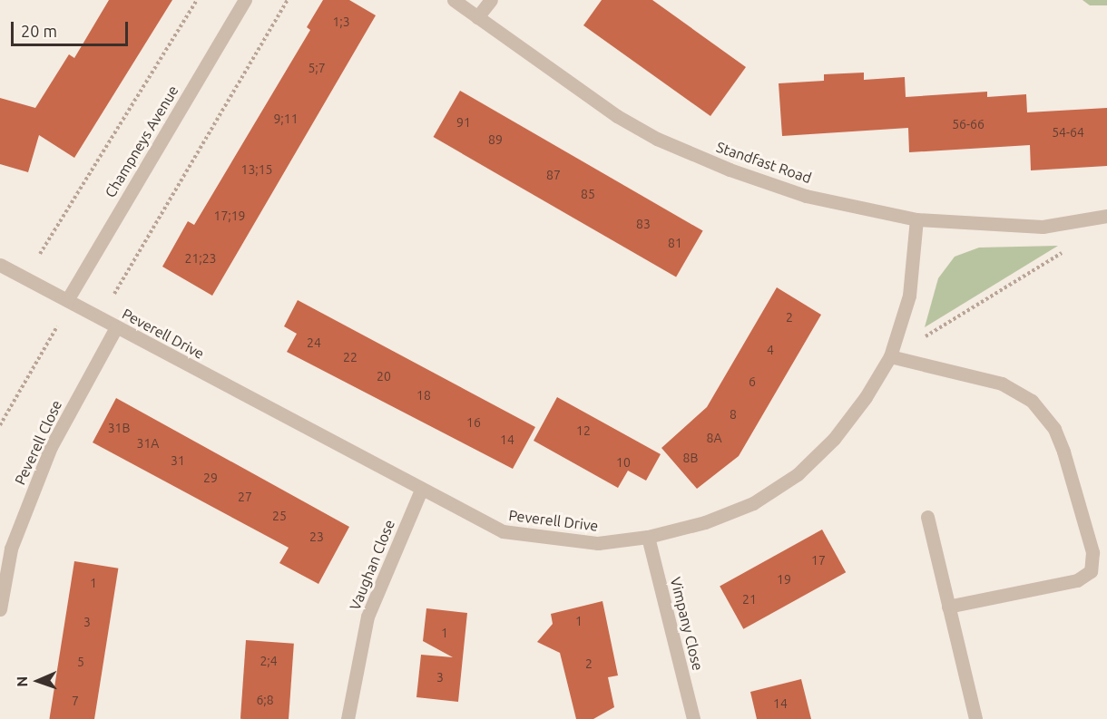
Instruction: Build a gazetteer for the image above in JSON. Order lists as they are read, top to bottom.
{
  "streets": {
    "street": [
      "Champneys Avenue",
      "Standfast Road",
      "Peverell Drive",
      "Peverell Close",
      "Vaughan Close",
      "Vimpany Close"
    ]
  },
  "crossings": [
    ["Champneys Avenue", "Peverell Drive"],
    ["Standfast Road", "Peverell Drive"],
    ["Peverell Drive", "Peverell Close"],
    ["Peverell Drive", "Vaughan Close"],
    ["Peverell Drive", "Vimpany Close"]
  ],
  "house_numbers": [
    "1;3",
    "5;7",
    "9;11",
    "91",
    "56-66",
    "54-64",
    "89",
    "13;15",
    "87",
    "85",
    "17;19",
    "83",
    "81",
    "21;23",
    "2",
    "24",
    "4",
    "22",
    "20",
    "6",
    "18",
    "8",
    "16",
    "31B",
    "12",
    "8A",
    "14",
    "31A",
    "8B",
    "31",
    "10",
    "29",
    "27",
    "25",
    "23",
    "17",
    "19",
    "1",
    "21",
    "1",
    "3",
    "1",
    "2;4",
    "5",
    "2",
    "3",
    "6;8",
    "7",
    "14"
  ],
  "scale_bar": "20 m",
  "north": "left"
}
